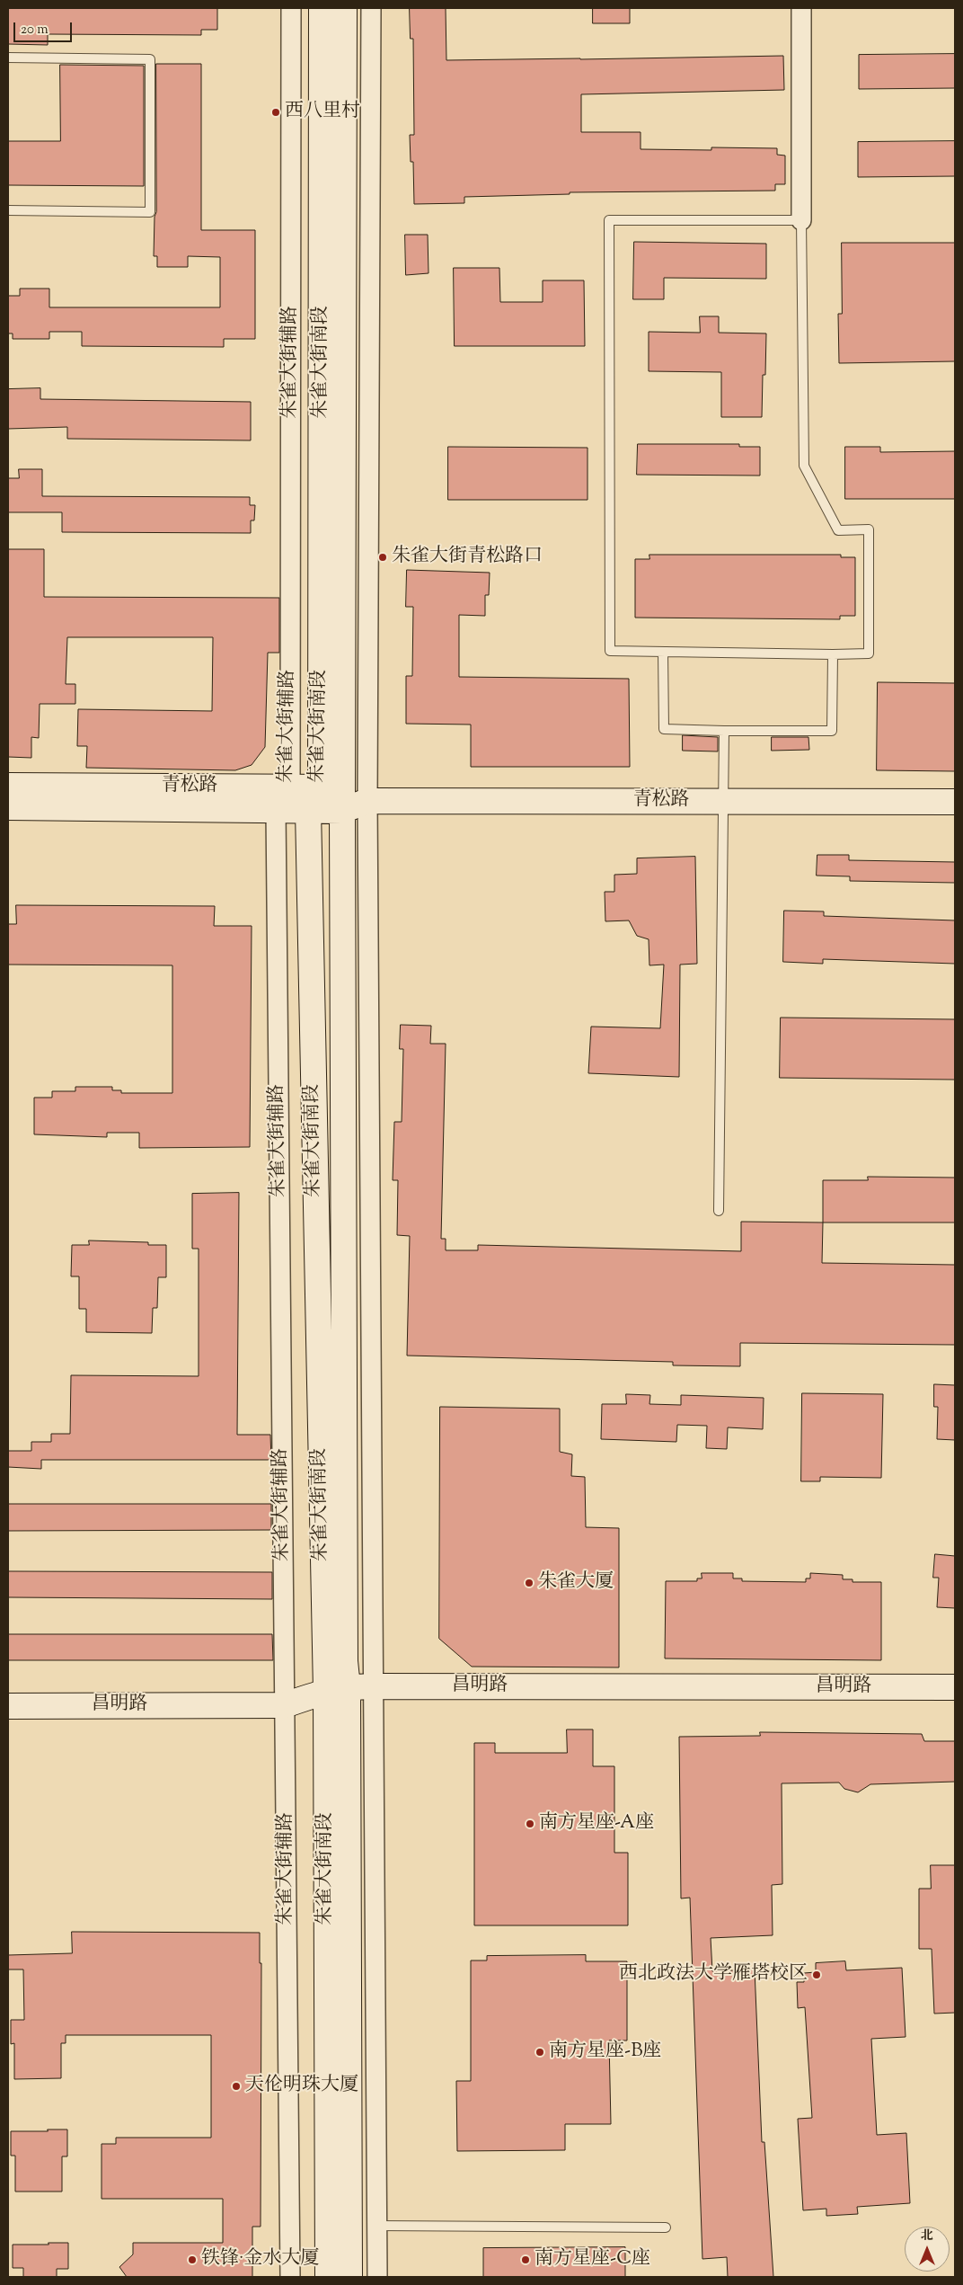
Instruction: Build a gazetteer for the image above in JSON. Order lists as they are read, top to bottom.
{
  "streets": {
    "main road": ["朱雀大街南段", "青松路", "昌明路"],
    "street": ["朱雀大街辅路"]
  },
  "crossings": [
    ["朱雀大街辅路", "青松路"],
    ["朱雀大街辅路", "昌明路"],
    ["朱雀大街南段", "青松路"],
    ["朱雀大街南段", "昌明路"]
  ],
  "places": [
    "西八里村",
    "朱雀大街青松路口",
    "朱雀大厦",
    "南方星座-A座",
    "西北政法大学雁塔校区",
    "南方星座-B座",
    "天伦明珠大厦",
    "铁锋·金水大厦",
    "南方星座-C座"
  ],
  "scale_bar": "20 m",
  "north": "top"
}
